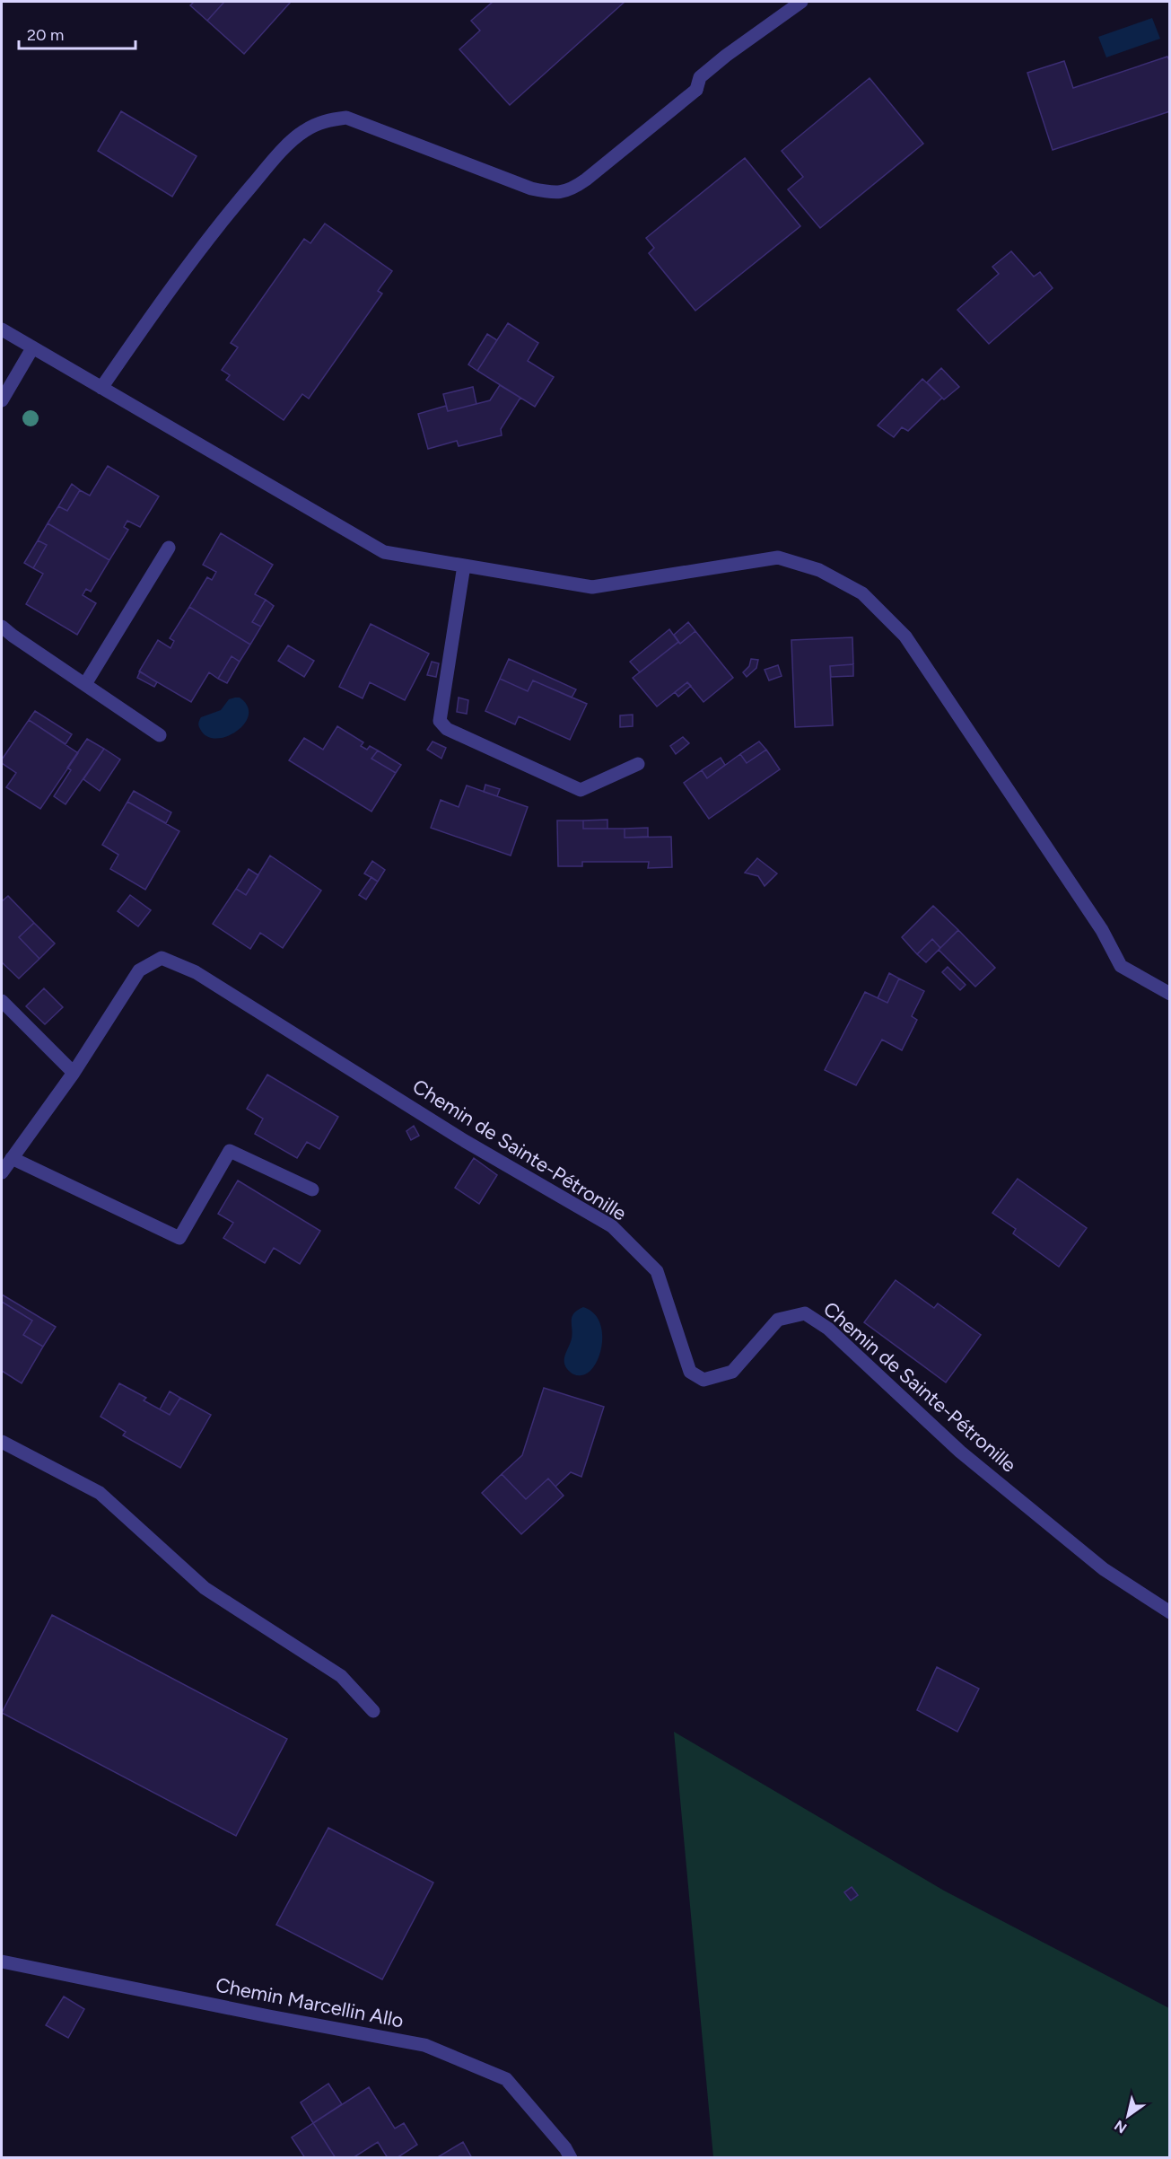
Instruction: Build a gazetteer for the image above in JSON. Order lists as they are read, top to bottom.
{
  "streets": {
    "street": ["Chemin de Sainte-Pétronille", "Chemin Marcellin Allo"]
  },
  "scale_bar": "20 m",
  "north": "bottom left"
}
